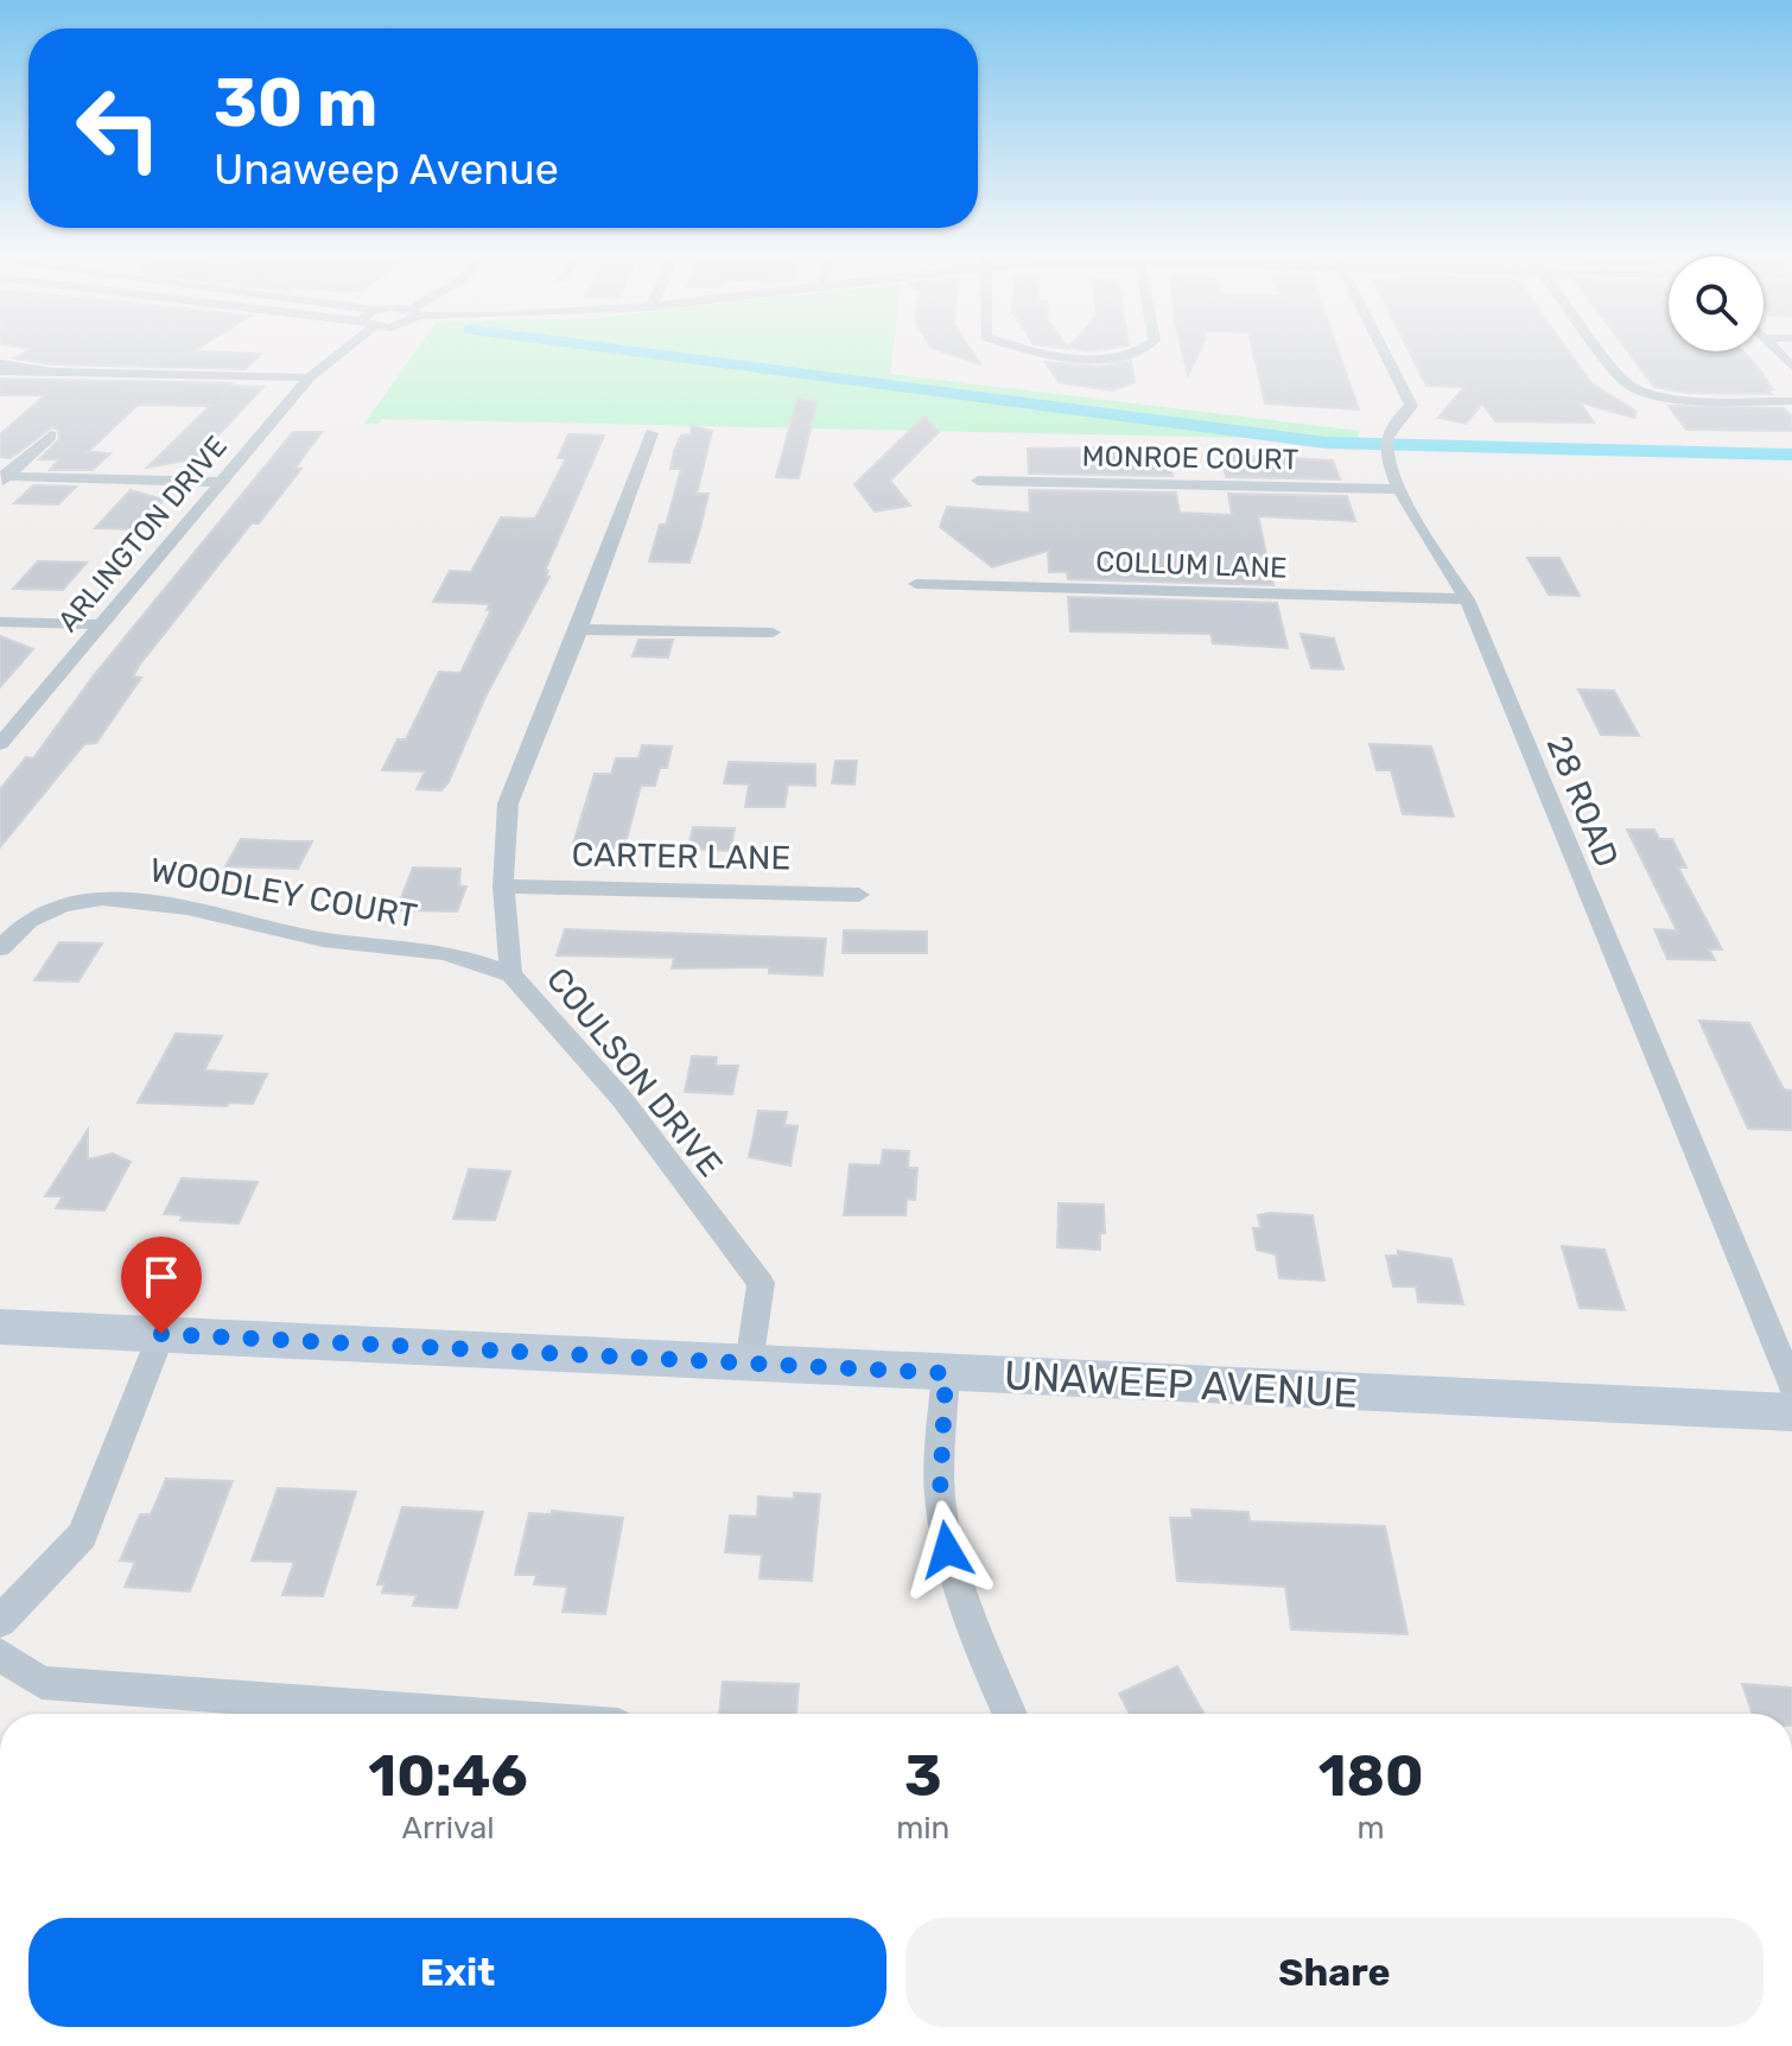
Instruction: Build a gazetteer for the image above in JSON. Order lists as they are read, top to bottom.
{
  "streets": {
    "main road": ["UNAWEEP AVENUE"],
    "street": [
      "MONROE COURT",
      "ARLINGTON DRIVE",
      "COLLUM LANE",
      "28 ROAD",
      "CARTER LANE",
      "WOODLEY COURT",
      "COULSON DRIVE"
    ]
  },
  "crossings": [
    ["MONROE COURT", "28 ROAD"],
    ["COLLUM LANE", "28 ROAD"],
    ["CARTER LANE", "COULSON DRIVE"],
    ["WOODLEY COURT", "COULSON DRIVE"],
    ["COULSON DRIVE", "UNAWEEP AVENUE"]
  ],
  "page": {
    "turn": ["30 m", "Unaweep Avenue"],
    "eta": [
      "10:46",
      "Arrival",
      "3",
      "min",
      "180",
      "m"
    ],
    "buttons": ["Exit", "Share"]
  }
}
